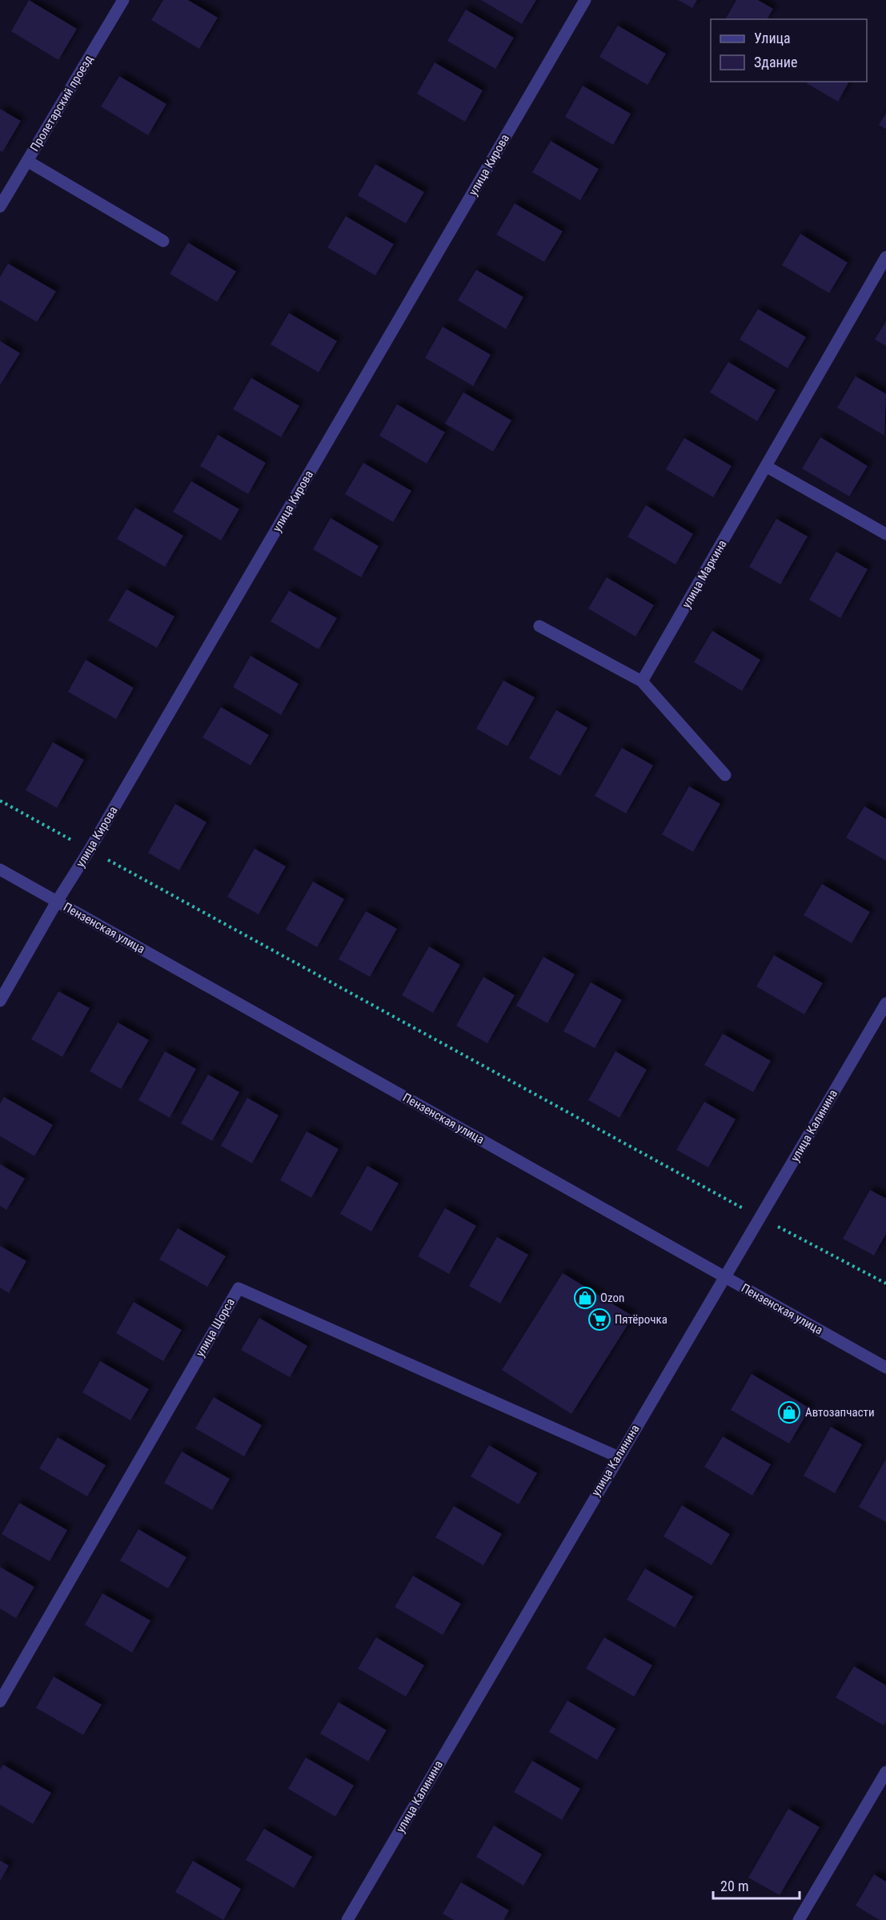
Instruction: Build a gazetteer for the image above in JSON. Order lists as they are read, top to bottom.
{
  "streets": {
    "street": [
      "Пролетарский проезд",
      "улица Кирова",
      "улица Маркина",
      "Пензенская улица",
      "улица Калинина",
      "улица Щорса"
    ]
  },
  "crossings": [
    ["улица Кирова", "Пензенская улица"],
    ["Пензенская улица", "улица Калинина"],
    ["улица Калинина", "улица Щорса"]
  ],
  "places": {
    "shop": ["Ozon", "Автозапчасти"],
    "supermarket": ["Пятёрочка"]
  },
  "legend": ["Улица", "Здание"],
  "scale_bar": "20 m"
}
